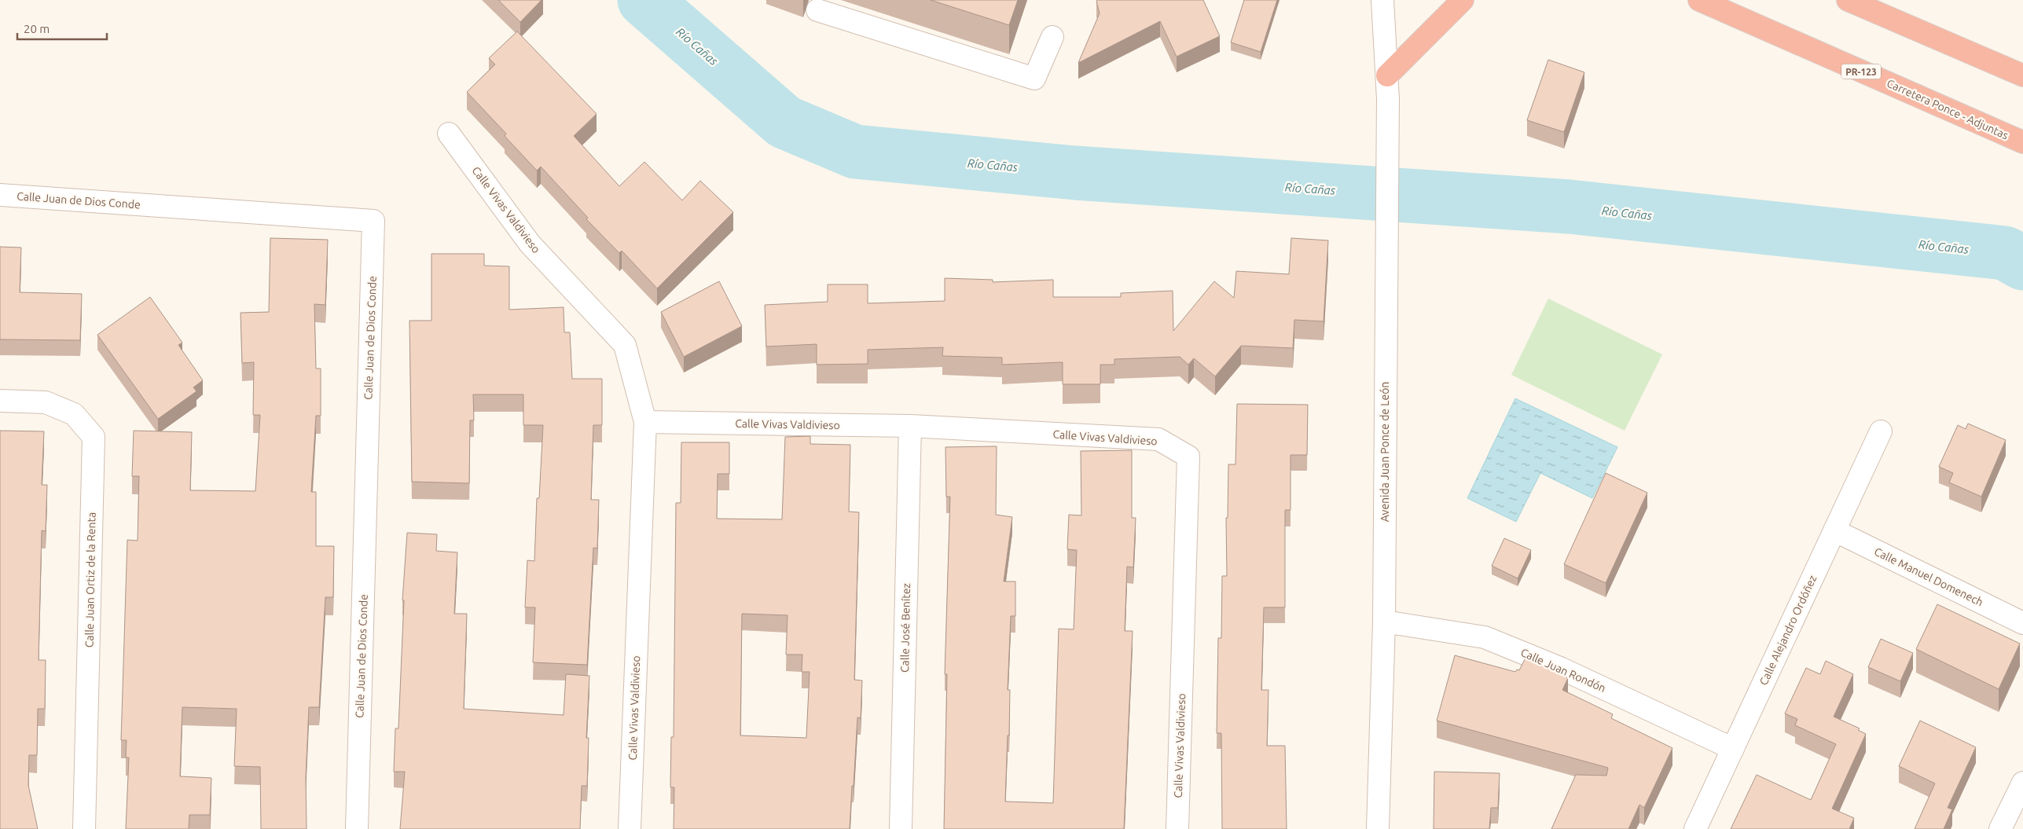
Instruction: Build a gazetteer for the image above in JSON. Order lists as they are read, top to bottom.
{
  "streets": {
    "highway": ["PR-123", "Carretera Ponce - Adjuntas"],
    "street": [
      "Calle Juan de Dios Conde",
      "Calle Vivas Valdivieso",
      "Avenida Juan Ponce de León",
      "Calle Manuel Domenech",
      "Calle Juan Ortiz de la Renta",
      "Calle José Benítez",
      "Calle Alejandro Ordóñez",
      "Calle Juan Rondón"
    ]
  },
  "crossings": [
    ["Calle Vivas Valdivieso", "Calle José Benítez"],
    ["Avenida Juan Ponce de León", "Calle Juan Rondón"],
    ["Calle Manuel Domenech", "Calle Alejandro Ordóñez"],
    ["Calle Alejandro Ordóñez", "Calle Juan Rondón"]
  ],
  "water": ["Río Cañas"],
  "scale_bar": "20 m"
}
